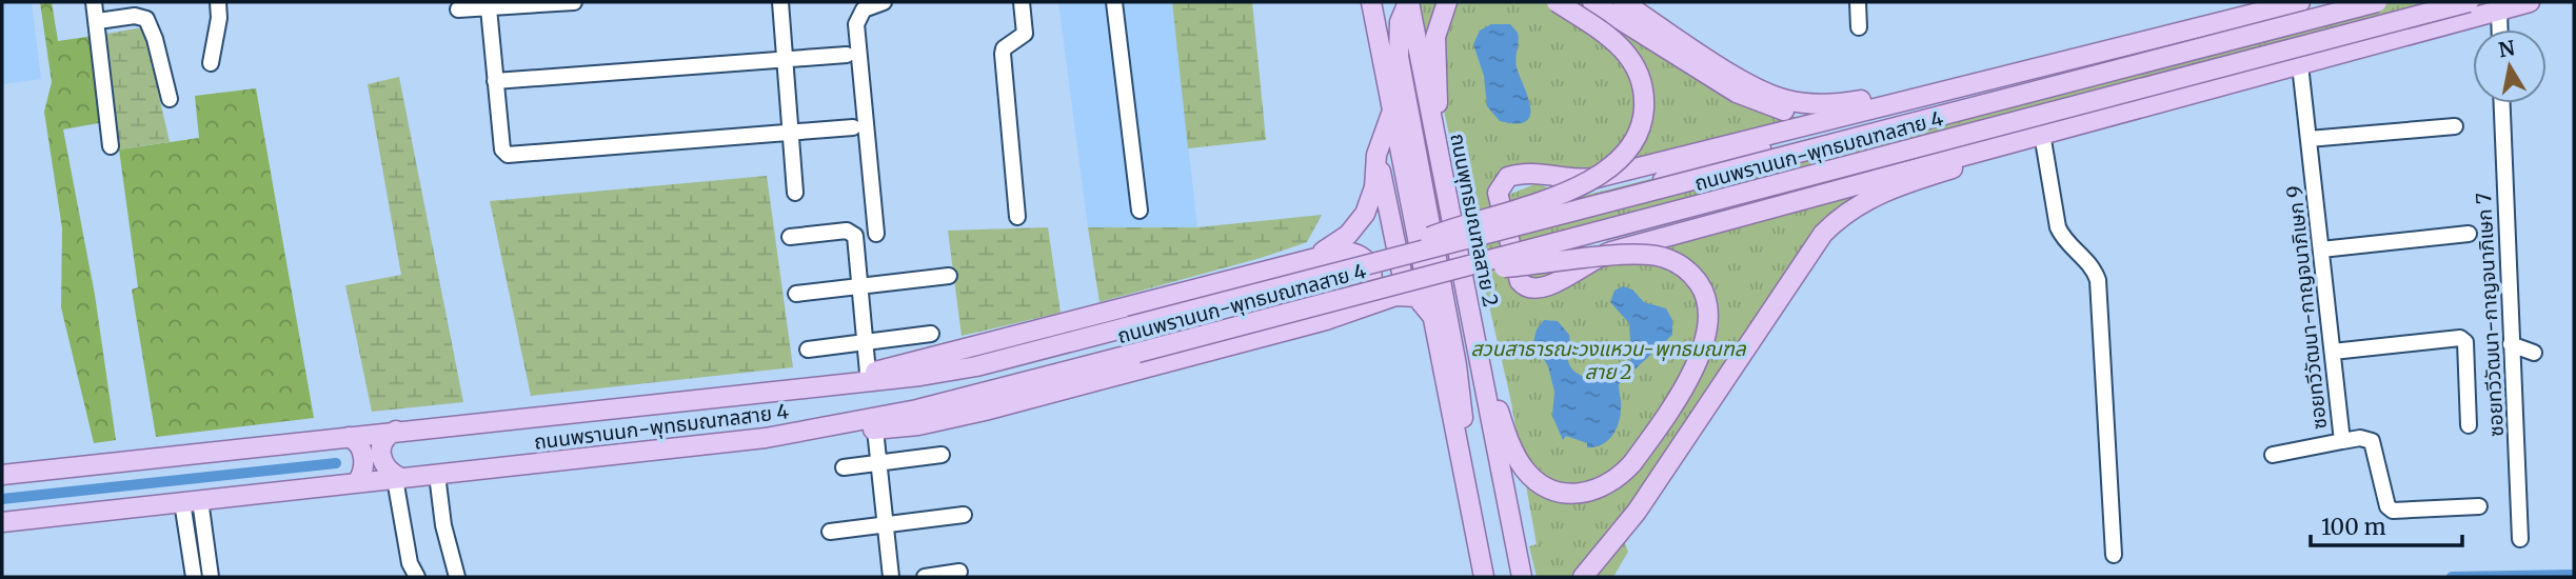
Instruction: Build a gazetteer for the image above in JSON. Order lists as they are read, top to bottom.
{
  "streets": {
    "main road": ["ถนนพรานนก-พุทธมณฑลสาย 4", "ถนนพุทธมณฑลสาย 2"],
    "street": ["ซอยทวีวัฒนา-กาญจนาภิเษก 9", "ซอยทวีวัฒนา-กาญจนาภิเษก 7"]
  },
  "parks": ["สวนสาธารณะวงแหวน-พุทธมณฑล สาย 2"],
  "scale_bar": "100 m",
  "north": "top"
}
